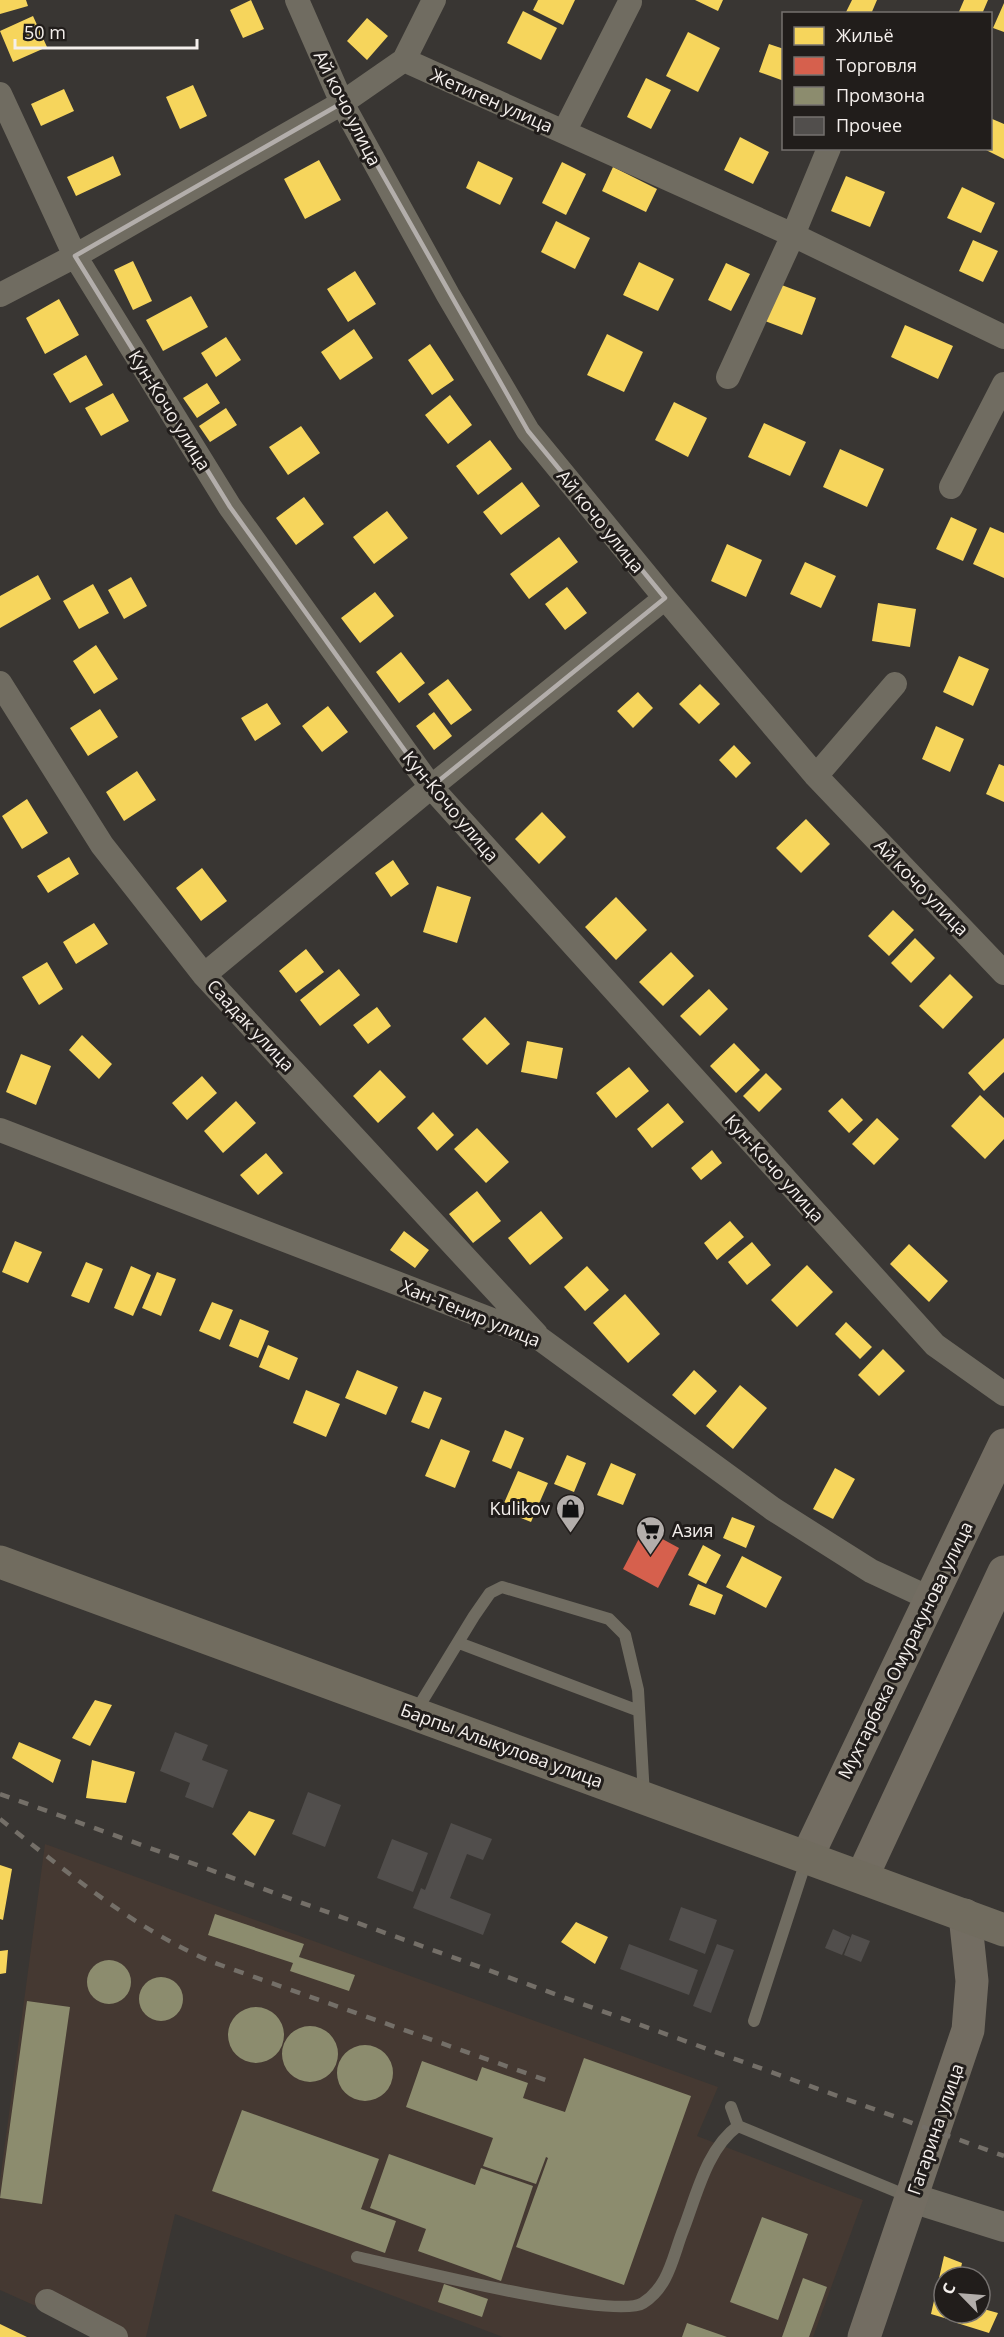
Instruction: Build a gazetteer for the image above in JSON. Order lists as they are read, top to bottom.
{
  "streets": {
    "main road": ["Мухтарбека Омуракунова улица", "Барпы Алыкулова улица", "Гагарина улица"],
    "street": [
      "Жетиген улица",
      "Ай кочо улица",
      "Кун-Кочо улица",
      "Саадак улица",
      "Хан-Тенир улица"
    ]
  },
  "crossings": [
    ["Саадак улица", "Хан-Тенир улица"],
    ["Хан-Тенир улица", "Мухтарбека Омуракунова улица"],
    ["Мухтарбека Омуракунова улица", "Барпы Алыкулова улица"],
    ["Барпы Алыкулова улица", "Гагарина улица"]
  ],
  "places": {
    "shop": ["Kulikov"],
    "supermarket": ["Азия"]
  },
  "legend": [
    "Жильё",
    "Торговля",
    "Промзона",
    "Прочее"
  ],
  "scale_bar": "50 m",
  "north": "top left"
}
